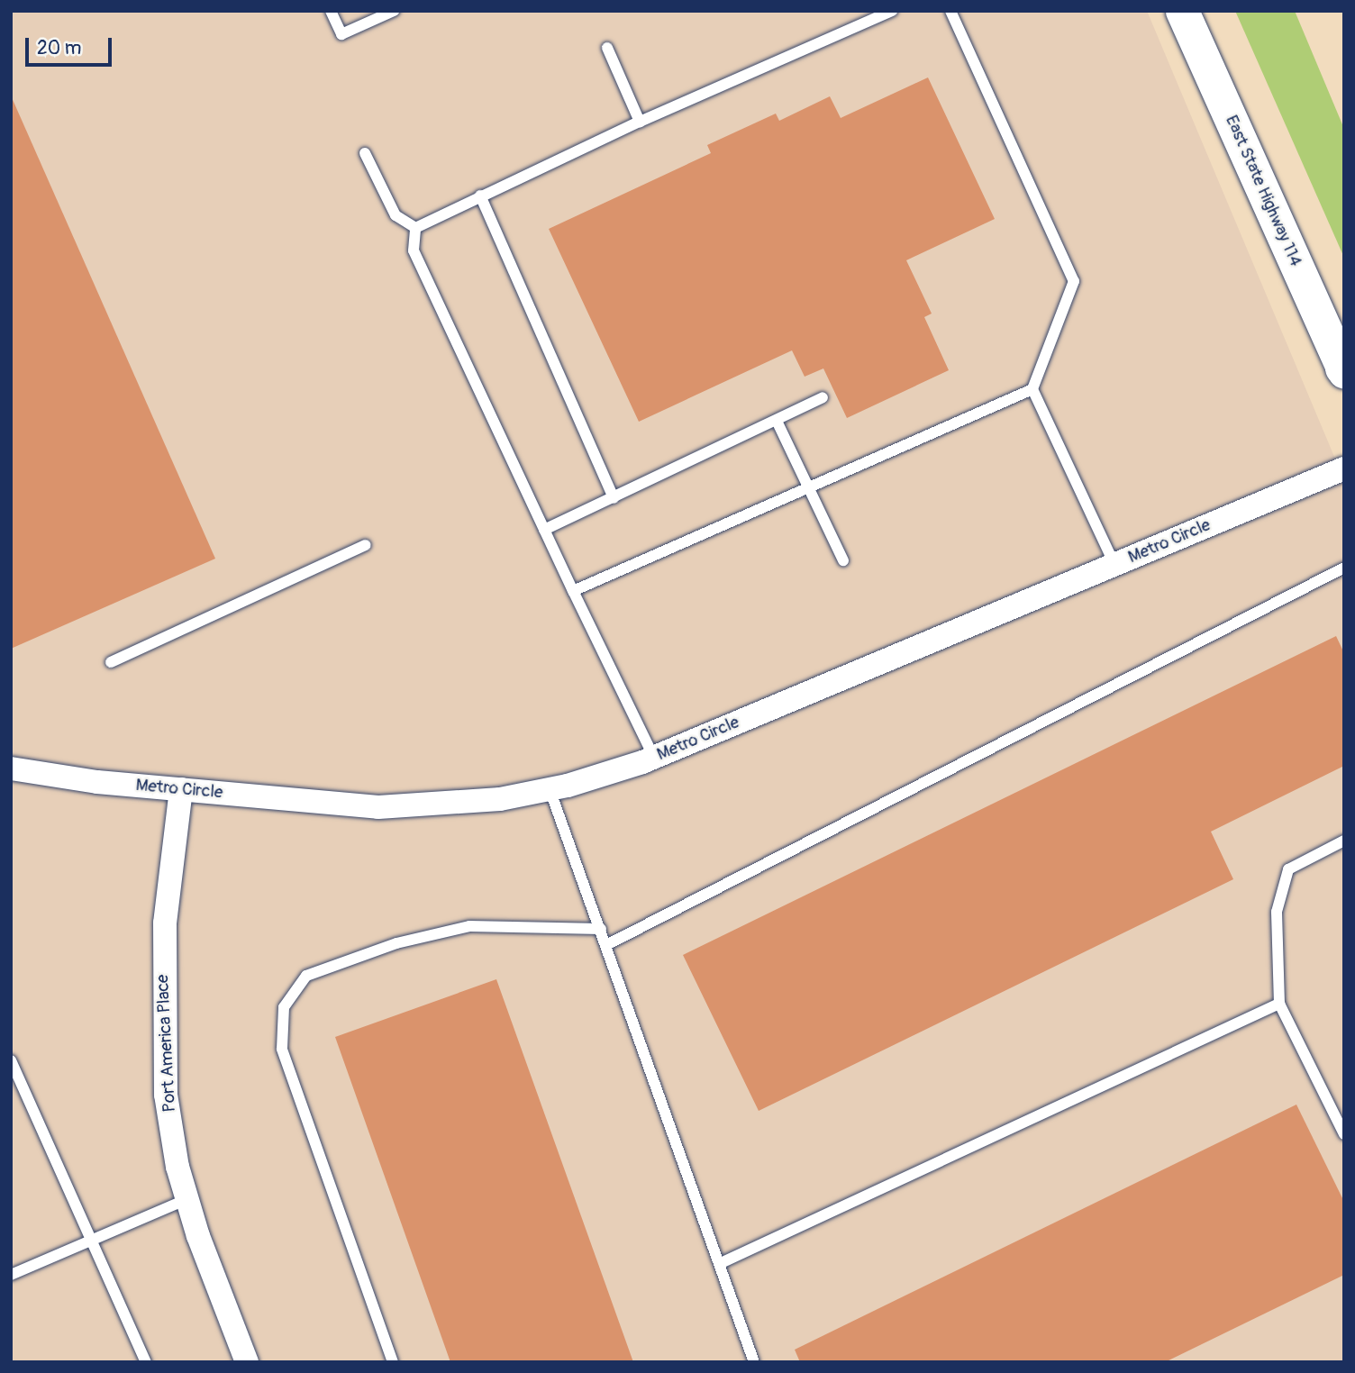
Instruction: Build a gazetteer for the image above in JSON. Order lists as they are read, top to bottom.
{
  "streets": {
    "main road": ["East State Highway 114"],
    "street": ["Metro Circle", "Port America Place"]
  },
  "crossings": [
    ["Metro Circle", "Port America Place"]
  ],
  "scale_bar": "20 m"
}
